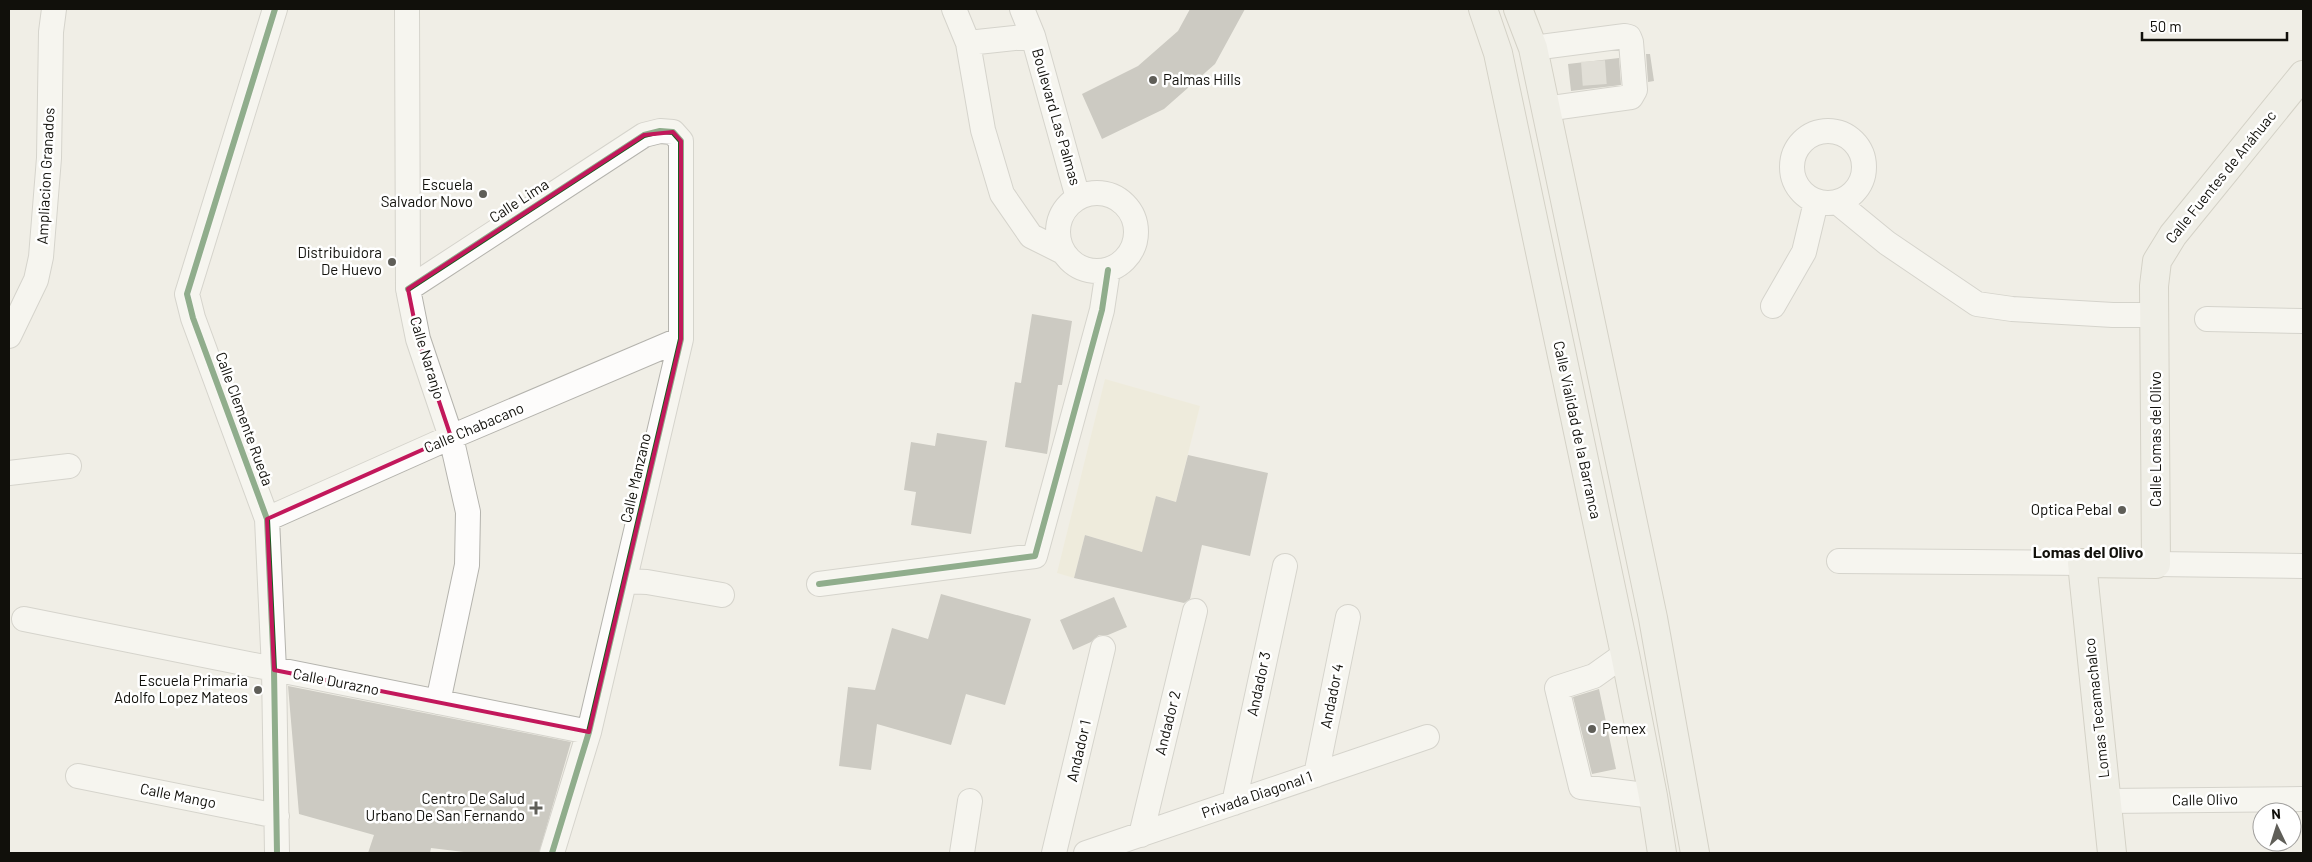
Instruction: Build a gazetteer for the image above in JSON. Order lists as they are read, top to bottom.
{
  "streets": {
    "main road": [
      "Calle Fuentes de Anáhuac",
      "Calle Vialidad de la Barranca",
      "Calle Lomas del Olivo",
      "Lomas Tecamachalco"
    ],
    "street": [
      "Boulevard Las Palmas",
      "Ampliacion Granados",
      "Calle Lima",
      "Calle Naranjo",
      "Calle Clemente Rueda",
      "Calle Chabacano",
      "Calle Manzano",
      "Calle Durazno",
      "Andador 3",
      "Andador 4",
      "Andador 2",
      "Andador 1",
      "Privada Diagonal 1",
      "Calle Mango",
      "Calle Olivo"
    ]
  },
  "crossings": [
    ["Calle Fuentes de Anáhuac", "Calle Lomas del Olivo"],
    ["Calle Lima", "Calle Naranjo"],
    ["Calle Lima", "Calle Manzano"],
    ["Calle Naranjo", "Calle Chabacano"],
    ["Calle Naranjo", "Calle Durazno"],
    ["Calle Clemente Rueda", "Calle Chabacano"],
    ["Calle Clemente Rueda", "Calle Durazno"],
    ["Calle Clemente Rueda", "Calle Mango"],
    ["Calle Chabacano", "Calle Manzano"],
    ["Calle Manzano", "Calle Durazno"],
    ["Andador 3", "Privada Diagonal 1"],
    ["Andador 4", "Privada Diagonal 1"],
    ["Lomas Tecamachalco", "Calle Olivo"],
    ["Andador 2", "Privada Diagonal 1"]
  ],
  "districts": ["Lomas del Olivo"],
  "places": {
    "other": [
      "Palmas Hills",
      "Escuela Salvador Novo",
      "Distribuidora De Huevo",
      "Optica Pebal",
      "Escuela Primaria Adolfo Lopez Mateos",
      "Pemex"
    ],
    "health": ["Centro De Salud Urbano De San Fernando"]
  },
  "scale_bar": "50 m",
  "north": "top"
}
